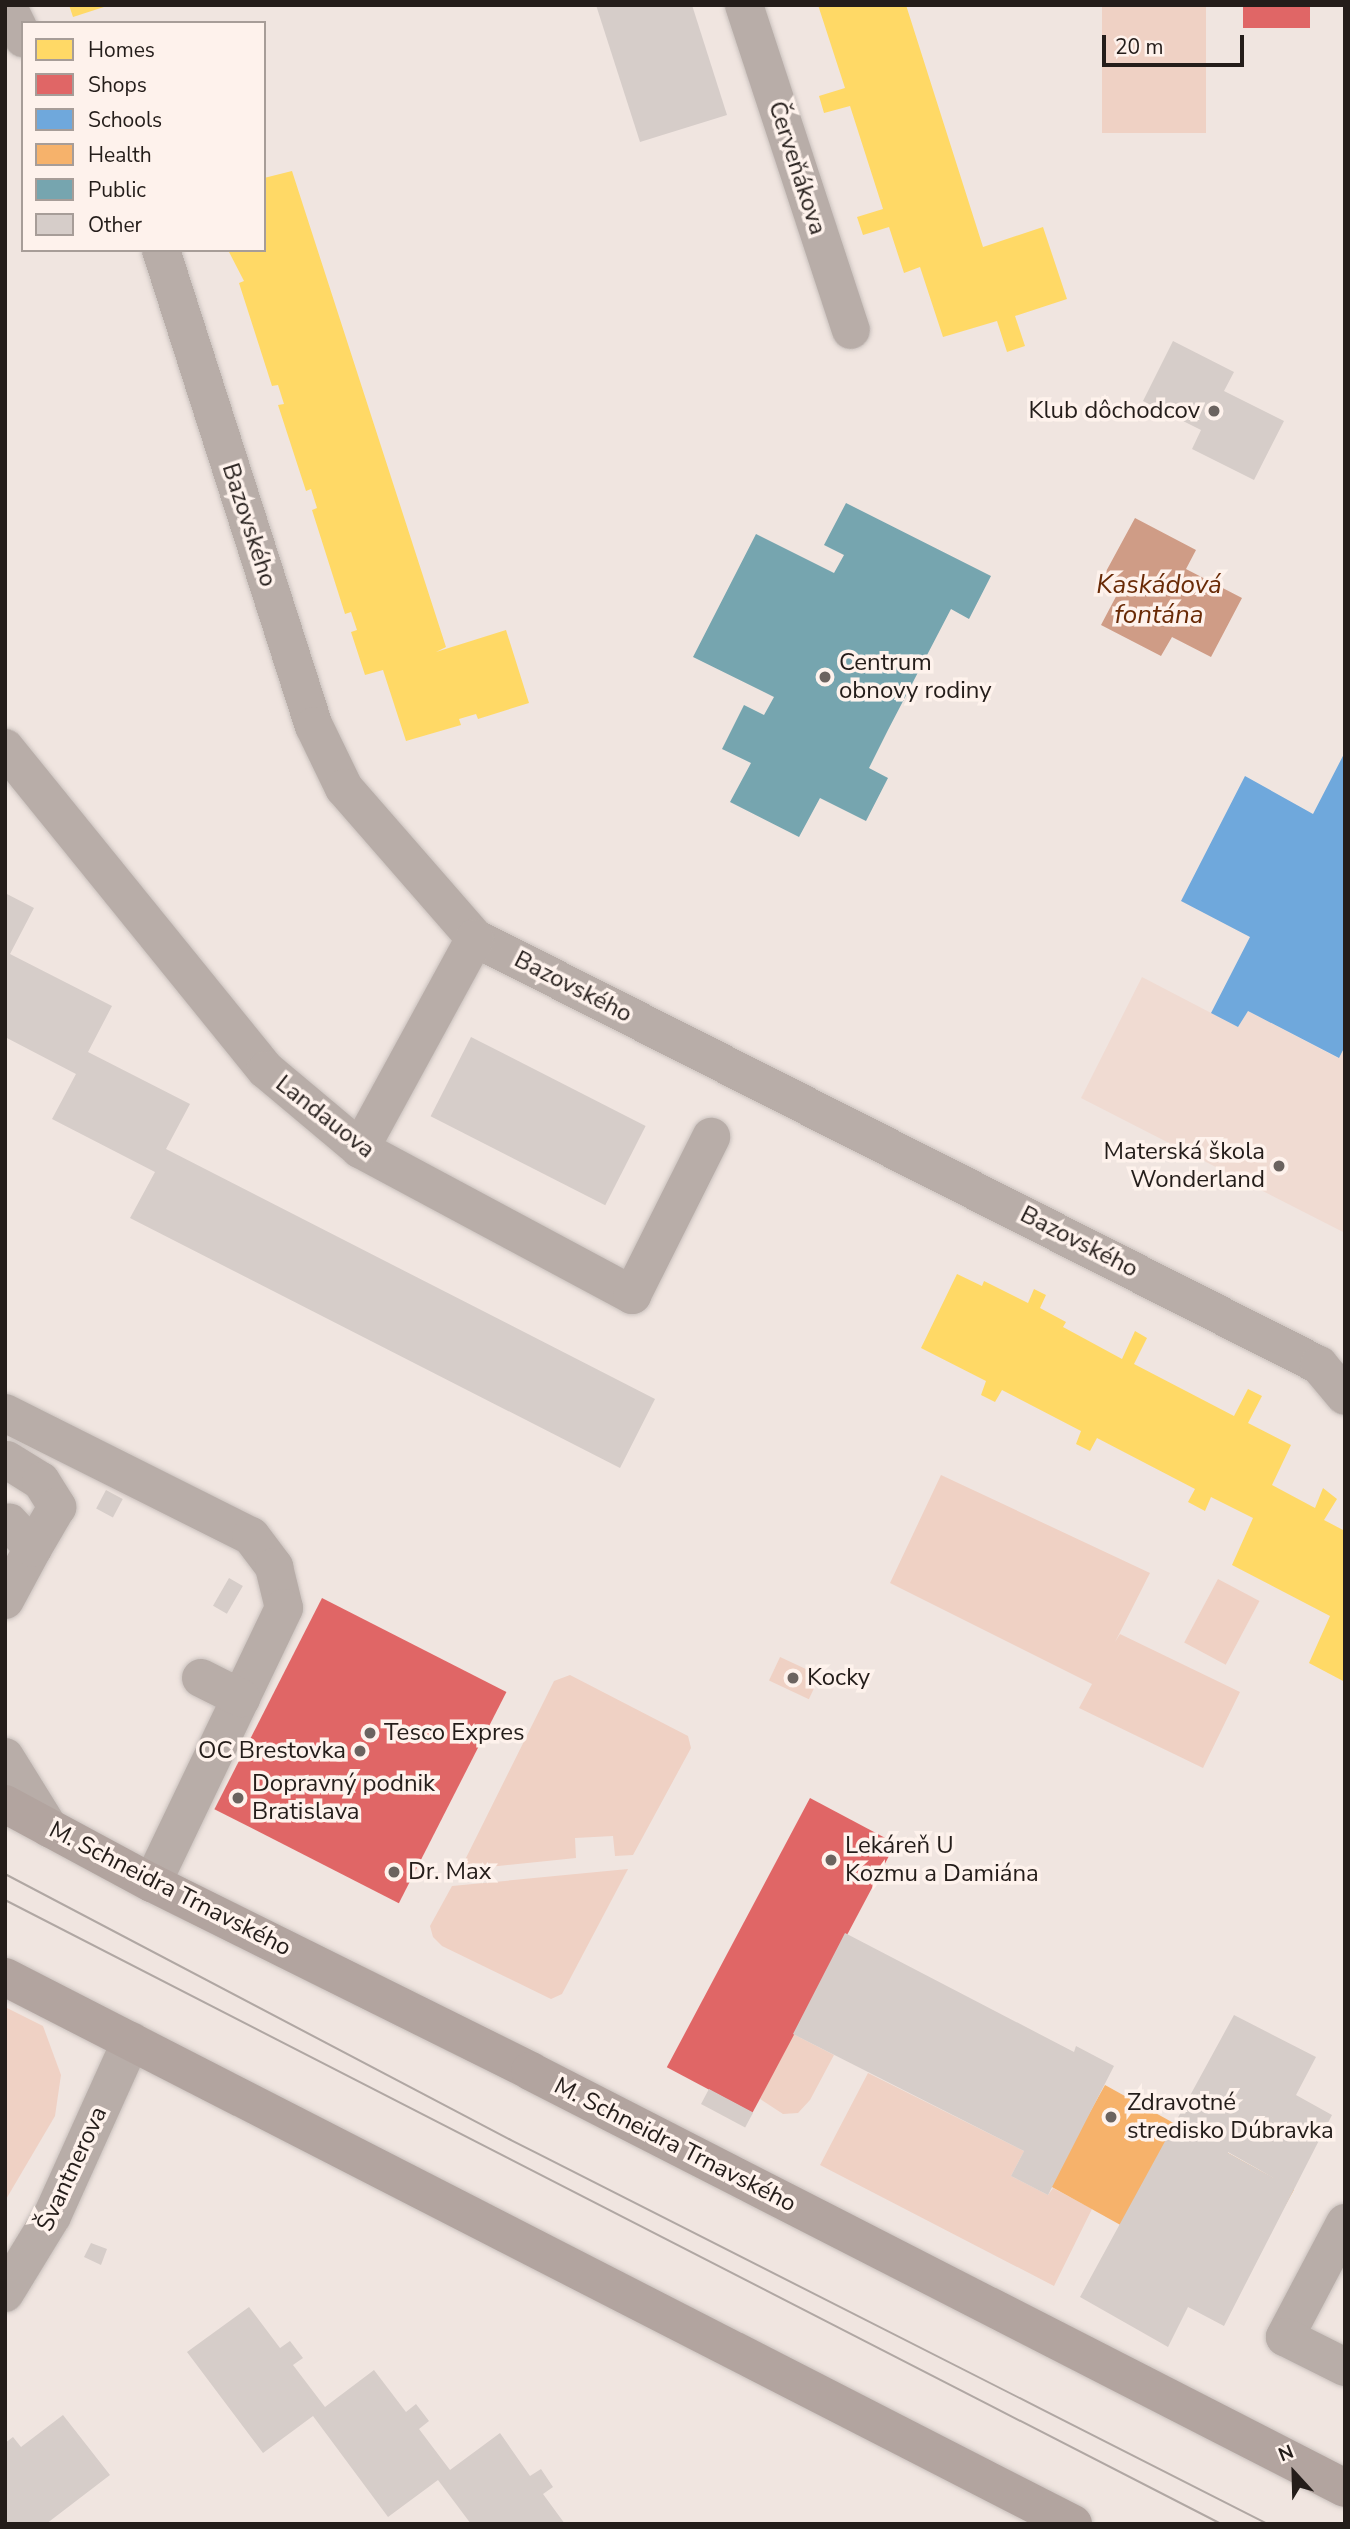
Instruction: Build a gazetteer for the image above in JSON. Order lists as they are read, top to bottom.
{
  "streets": {
    "main road": ["M. Schneidra Trnavského"],
    "street": [
      "Červeňákova",
      "Bazovského",
      "Landauova",
      "Švantnerova"
    ]
  },
  "water": ["Kaskádová fontána"],
  "places": [
    "Klub dôchodcov",
    "Centrum obnovy rodiny",
    "Materská škola Wonderland",
    "Kocky",
    "Tesco Expres",
    "OC Brestovka",
    "Dopravný podnik Bratislava",
    "Lekáreň U Kozmu a Damiána",
    "Dr. Max",
    "Zdravotné stredisko Dúbravka"
  ],
  "legend": [
    "Homes",
    "Shops",
    "Schools",
    "Health",
    "Public",
    "Other"
  ],
  "scale_bar": "20 m",
  "north": "top"
}
